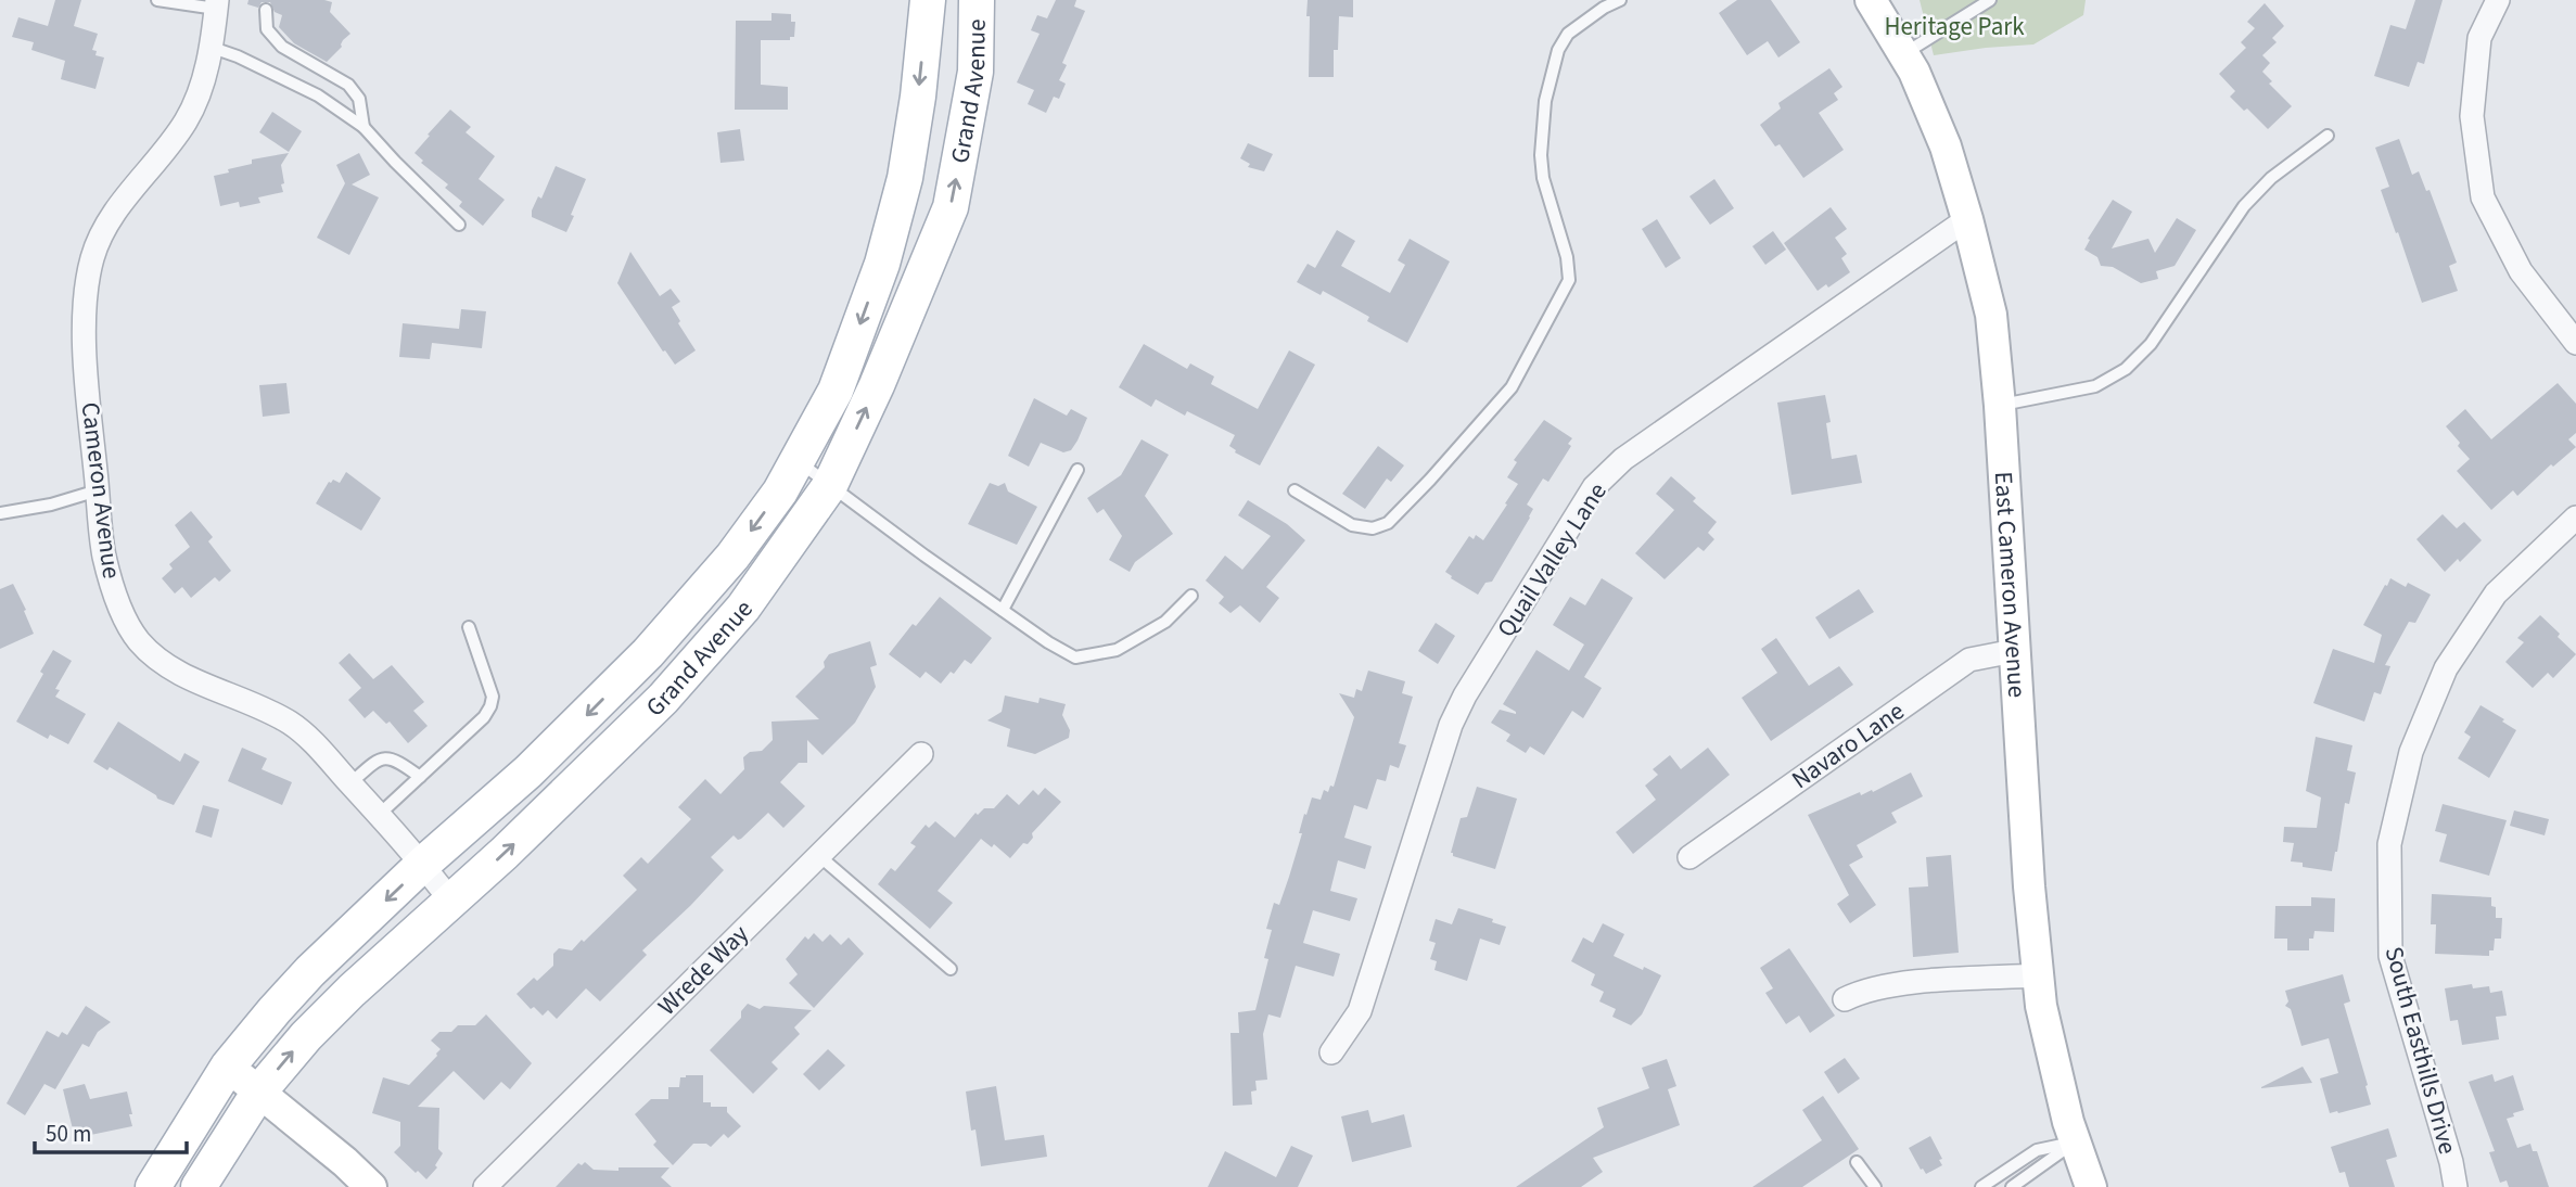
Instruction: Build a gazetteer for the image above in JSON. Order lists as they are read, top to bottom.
{
  "streets": {
    "main road": ["Grand Avenue", "East Cameron Avenue"],
    "street": [
      "Cameron Avenue",
      "Quail Valley Lane",
      "Navaro Lane",
      "Wrede Way",
      "South Easthills Drive"
    ]
  },
  "crossings": [
    ["Grand Avenue", "Cameron Avenue"],
    ["Quail Valley Lane", "East Cameron Avenue"],
    ["East Cameron Avenue", "Navaro Lane"]
  ],
  "parks": ["Heritage Park"],
  "scale_bar": "50 m"
}
